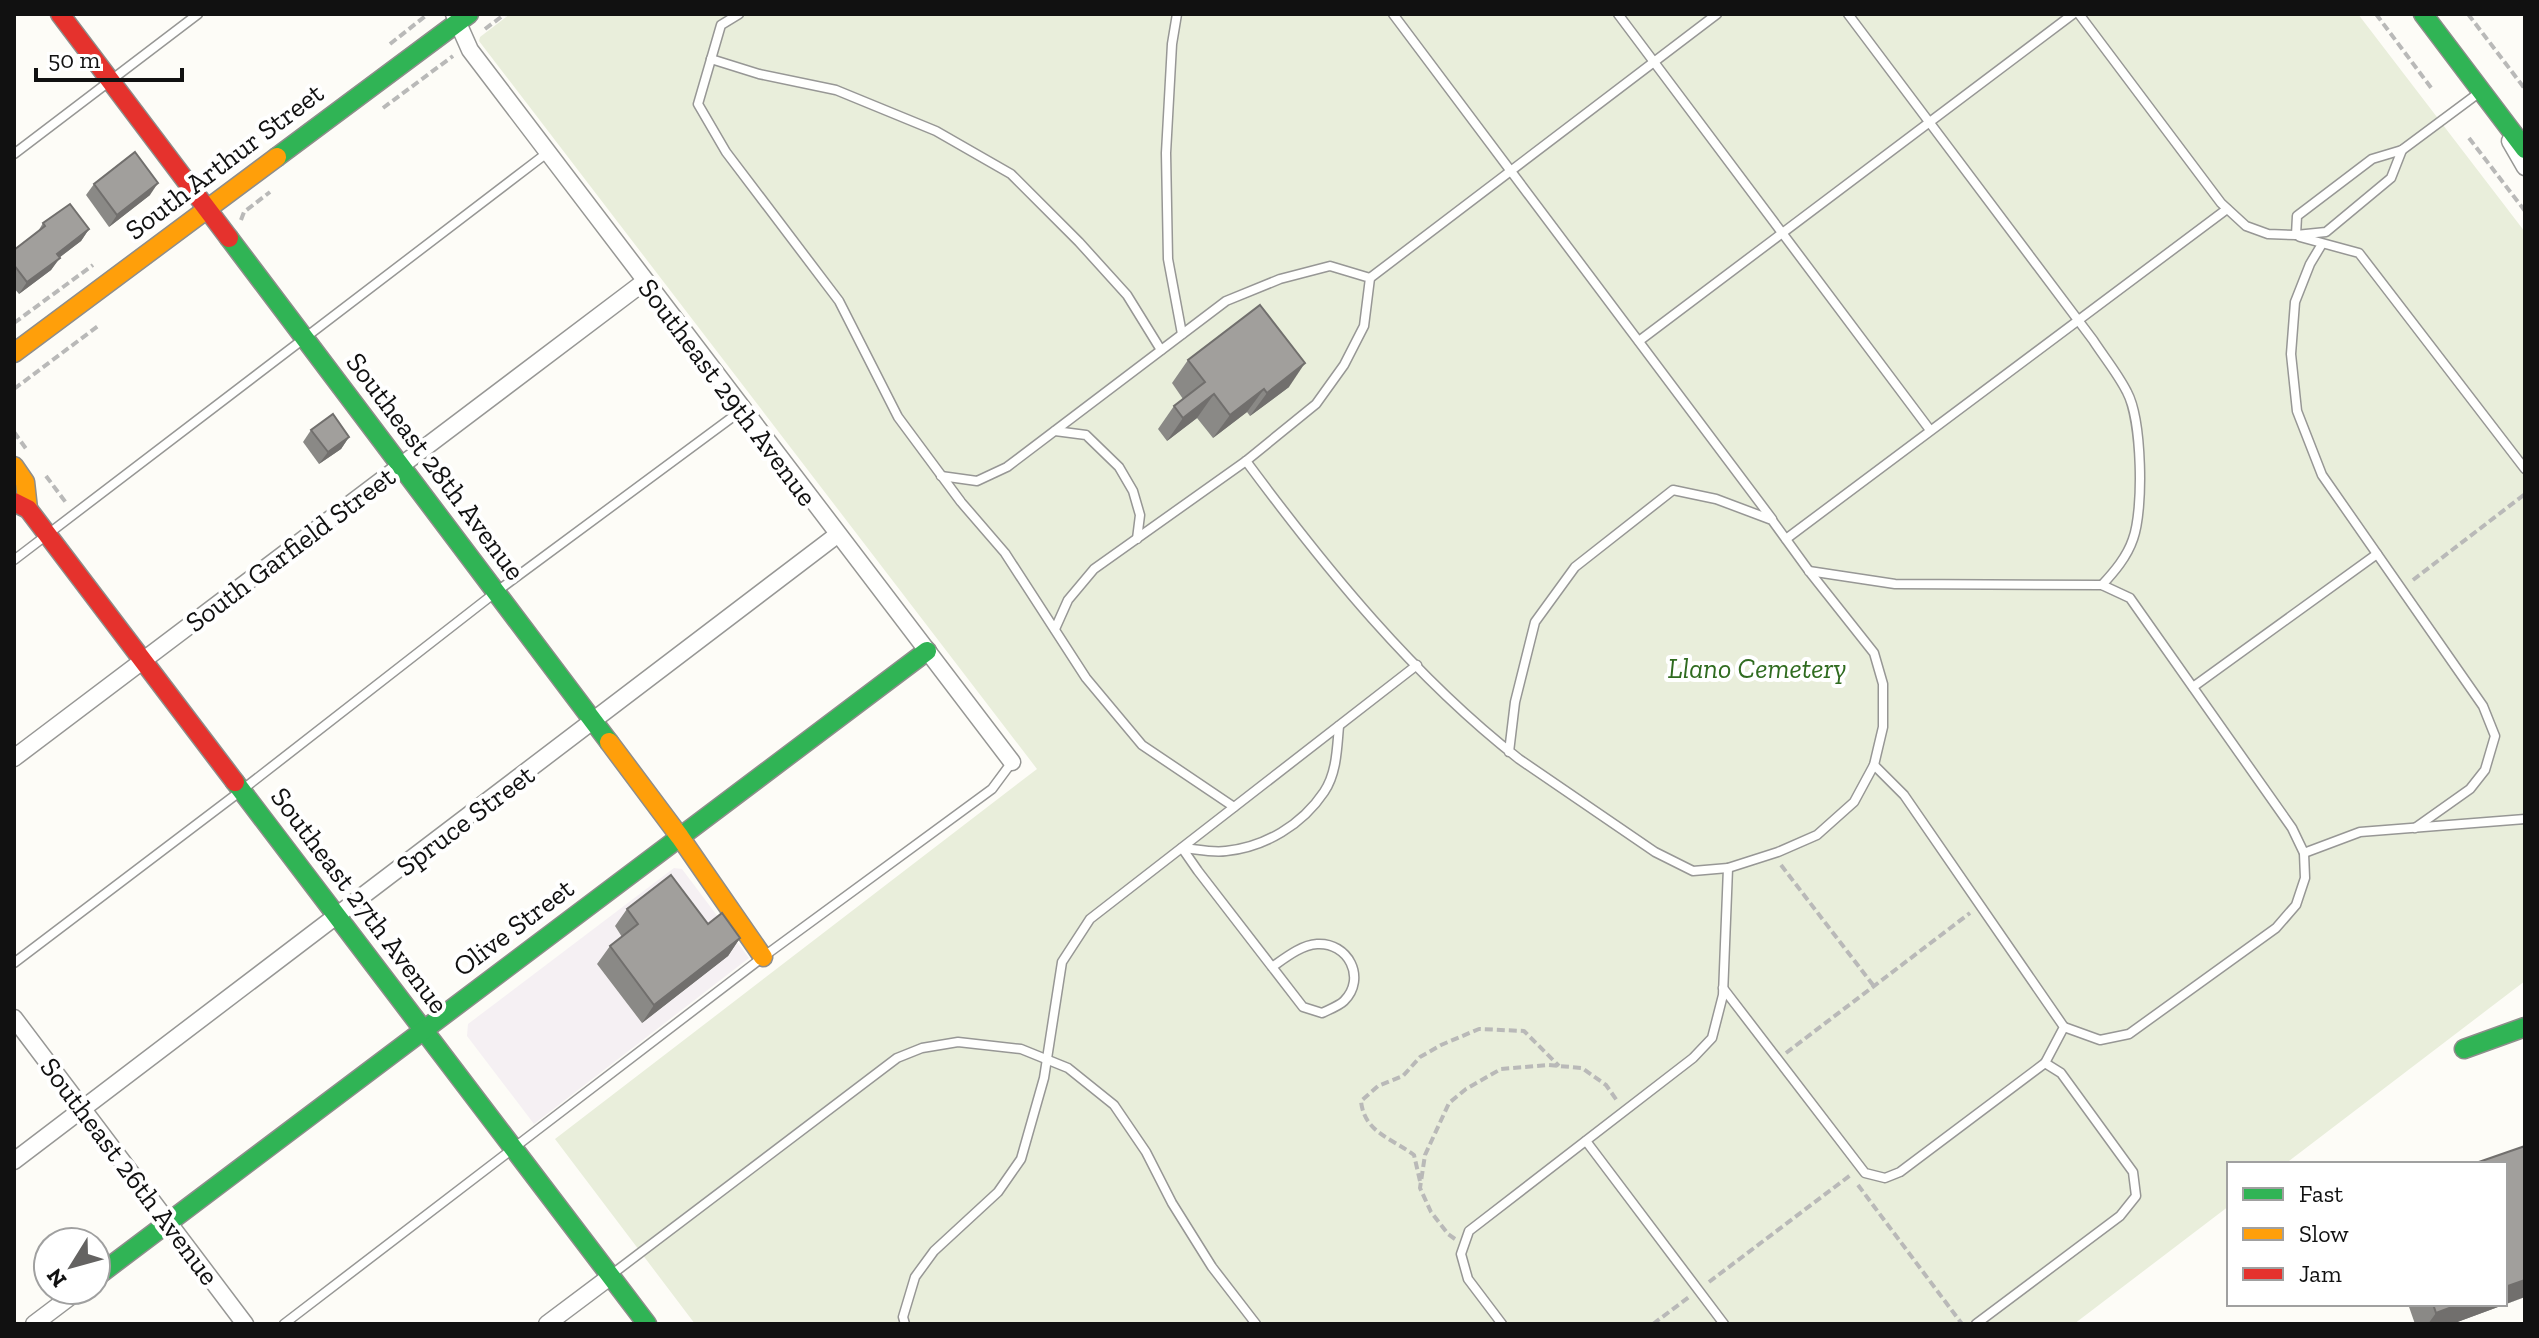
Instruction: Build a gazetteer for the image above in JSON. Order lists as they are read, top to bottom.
{
  "streets": {
    "street": [
      "South Arthur Street",
      "Southeast 29th Avenue",
      "Southeast 28th Avenue",
      "South Garfield Street",
      "Spruce Street",
      "Southeast 27th Avenue",
      "Olive Street",
      "Southeast 26th Avenue"
    ]
  },
  "crossings": [
    ["South Arthur Street", "Southeast 29th Avenue"],
    ["South Arthur Street", "Southeast 28th Avenue"],
    ["Southeast 29th Avenue", "South Garfield Street"],
    ["Southeast 29th Avenue", "Spruce Street"],
    ["Southeast 29th Avenue", "Olive Street"],
    ["Southeast 28th Avenue", "South Garfield Street"],
    ["Southeast 28th Avenue", "Spruce Street"],
    ["Southeast 28th Avenue", "Olive Street"],
    ["South Garfield Street", "Southeast 27th Avenue"],
    ["Spruce Street", "Southeast 27th Avenue"],
    ["Spruce Street", "Southeast 26th Avenue"],
    ["Southeast 27th Avenue", "Olive Street"],
    ["Olive Street", "Southeast 26th Avenue"]
  ],
  "parks": ["Llano Cemetery"],
  "legend": ["Fast", "Slow", "Jam"],
  "scale_bar": "50 m",
  "north": "bottom left"
}
